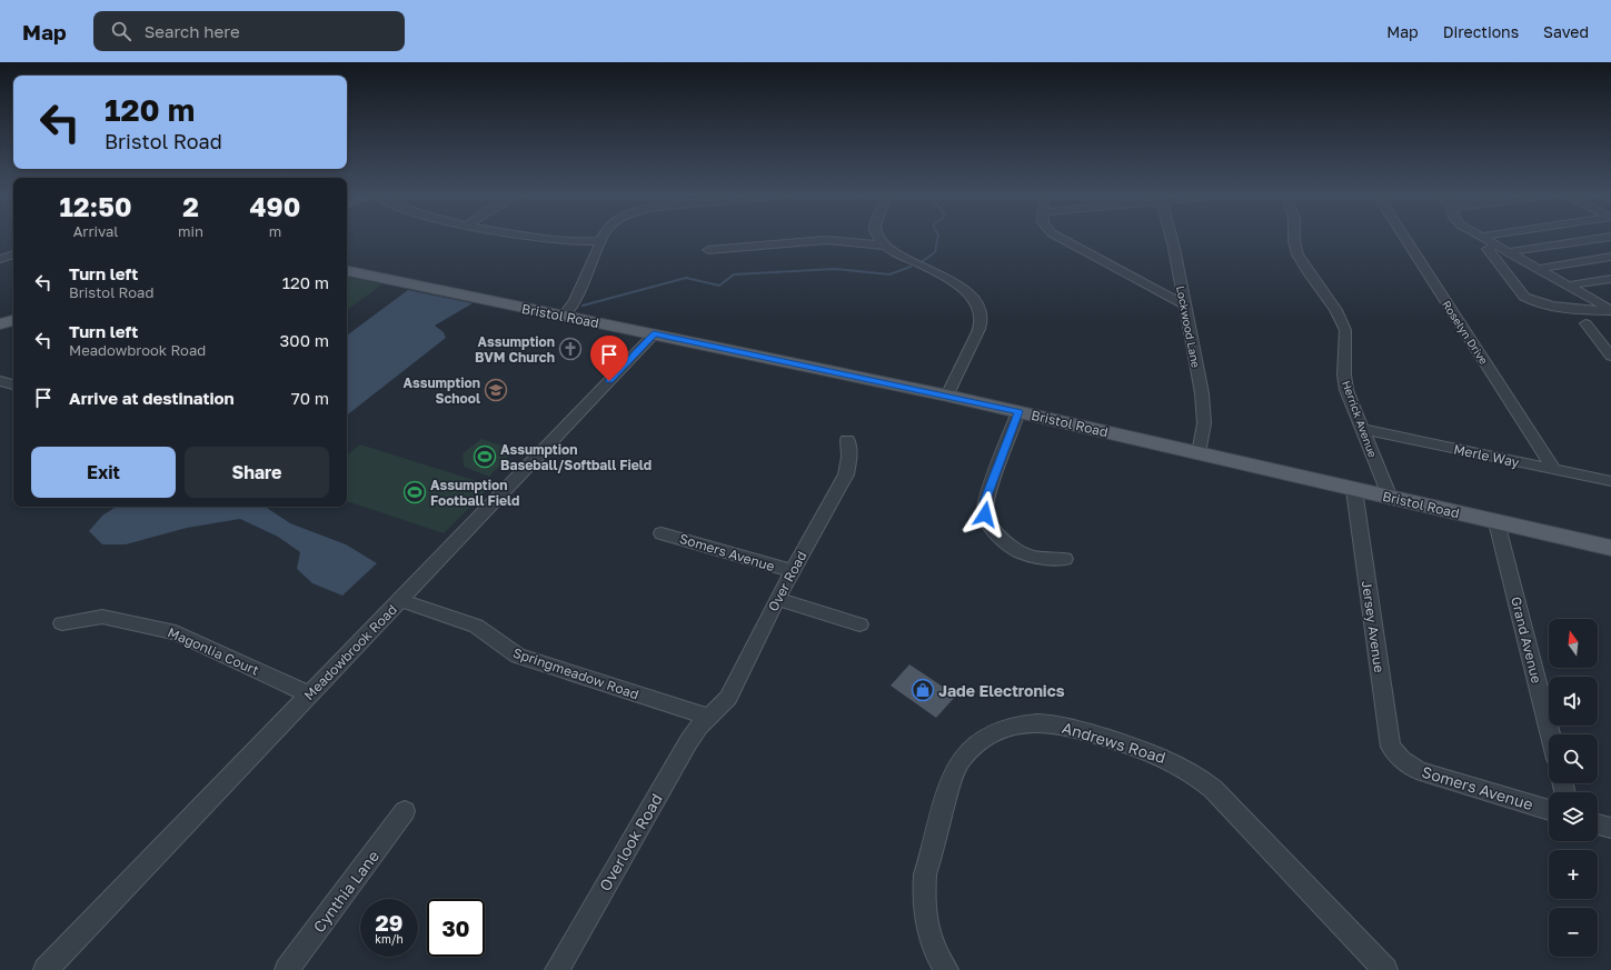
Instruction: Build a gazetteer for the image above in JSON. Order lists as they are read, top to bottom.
{
  "streets": {
    "main road": ["Bristol Road"],
    "street": [
      "Lockwood Lane",
      "Roselyn Drive",
      "Herrick Avenue",
      "Merle Way",
      "Somers Avenue",
      "Over Road",
      "Jersey Avenue",
      "Grand Avenue",
      "Magonlia Court",
      "Meadowbrook Road",
      "Springmeadow Road",
      "Andrews Road",
      "Overlook Road",
      "Cynthia Lane"
    ]
  },
  "crossings": [
    ["Bristol Road", "Lockwood Lane"],
    ["Bristol Road", "Herrick Avenue"],
    ["Bristol Road", "Jersey Avenue"],
    ["Bristol Road", "Grand Avenue"],
    ["Bristol Road", "Meadowbrook Road"],
    ["Roselyn Drive", "Merle Way"],
    ["Herrick Avenue", "Merle Way"],
    ["Somers Avenue", "Over Road"],
    ["Somers Avenue", "Jersey Avenue"],
    ["Over Road", "Springmeadow Road"],
    ["Over Road", "Overlook Road"],
    ["Magonlia Court", "Meadowbrook Road"],
    ["Meadowbrook Road", "Springmeadow Road"],
    ["Springmeadow Road", "Overlook Road"]
  ],
  "places": {
    "church": ["Assumption BVM Church"],
    "school or university": ["Assumption School"],
    "sports": ["Assumption Baseball/Softball Field", "Assumption Football Field"],
    "shop": ["Jade Electronics"]
  },
  "north": "top",
  "page": {
    "header": "Map",
    "search": "Search here",
    "nav": ["Map", "Directions", "Saved"],
    "turn": ["120 m", "Bristol Road"],
    "eta": [
      "12:50",
      "Arrival",
      "2",
      "min",
      "490",
      "m"
    ],
    "list": [
      {
        "name": "Turn left",
        "note": "Bristol Road",
        "value": "120 m"
      },
      {
        "name": "Turn left",
        "note": "Meadowbrook Road",
        "value": "300 m"
      },
      {
        "name": "Arrive at destination",
        "value": "70 m"
      }
    ],
    "buttons": ["Exit", "Share"],
    "map_buttons": ["+", "−"],
    "speed": "29 km/h",
    "limit": "30"
  }
}
